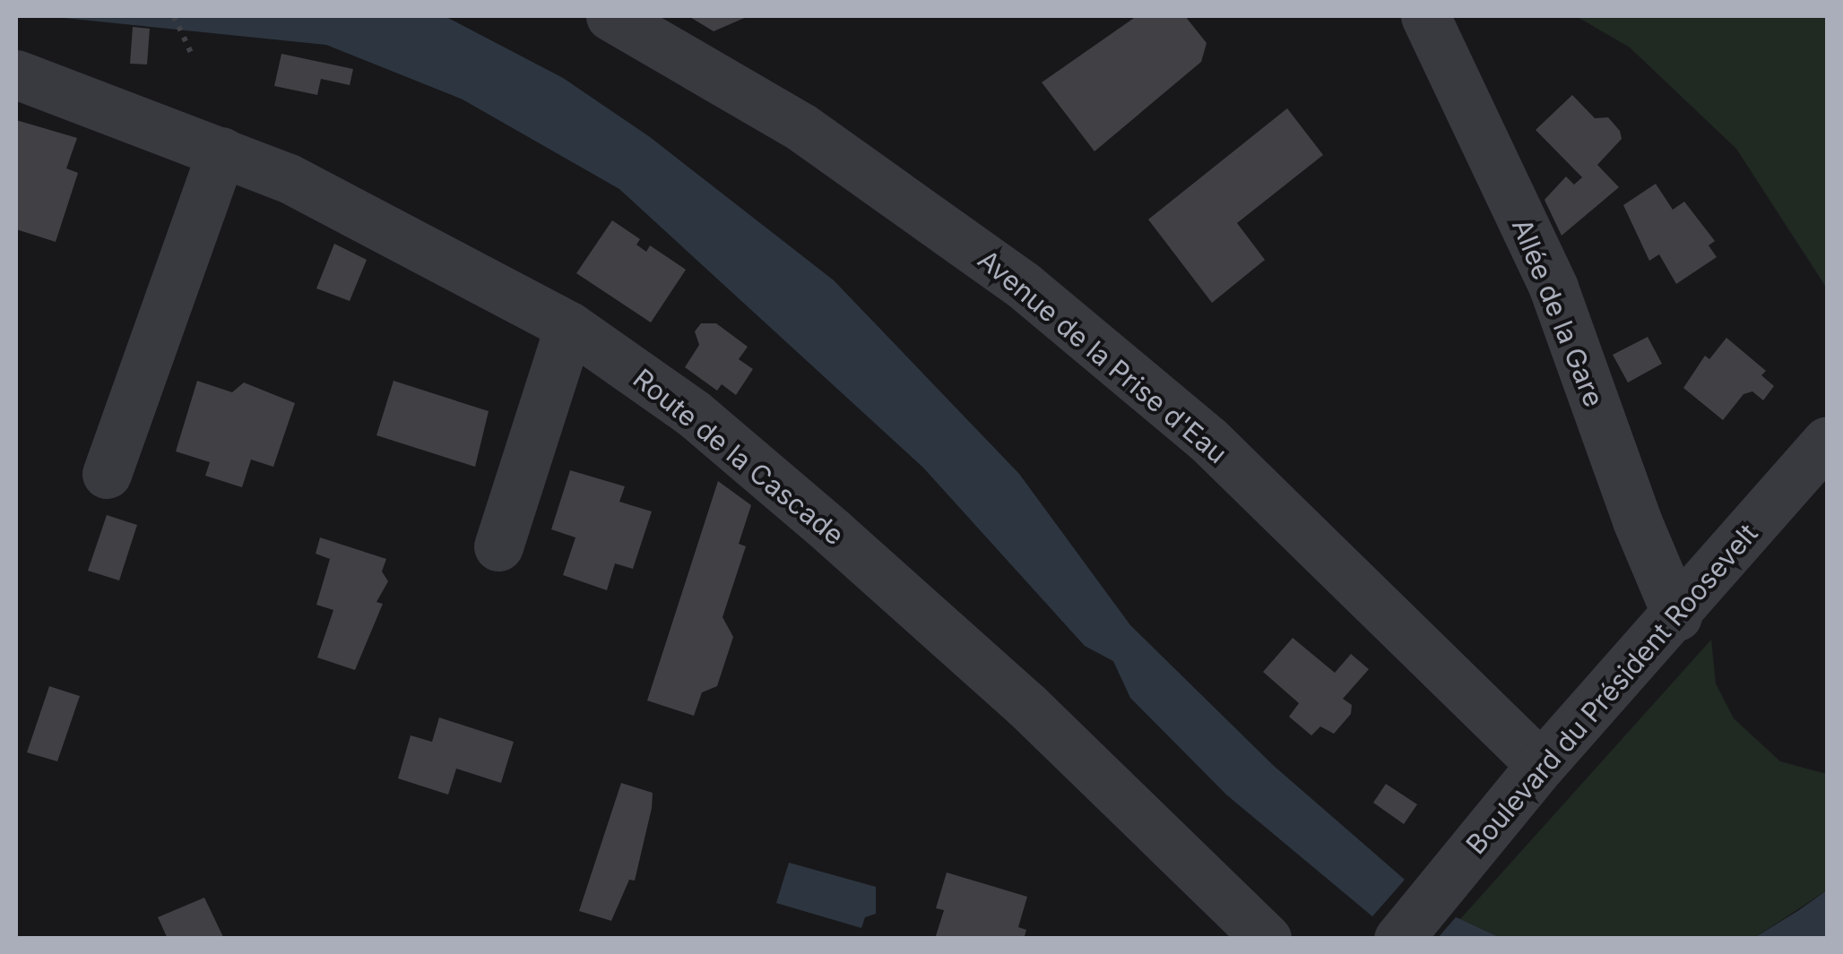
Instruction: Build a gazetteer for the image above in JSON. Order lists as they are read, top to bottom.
{
  "streets": {
    "street": [
      "Allée de la Gare",
      "Avenue de la Prise d'Eau",
      "Route de la Cascade",
      "Boulevard du Président Roosevelt"
    ]
  },
  "crossings": [
    ["Allée de la Gare", "Boulevard du Président Roosevelt"],
    ["Avenue de la Prise d'Eau", "Boulevard du Président Roosevelt"]
  ]
}
